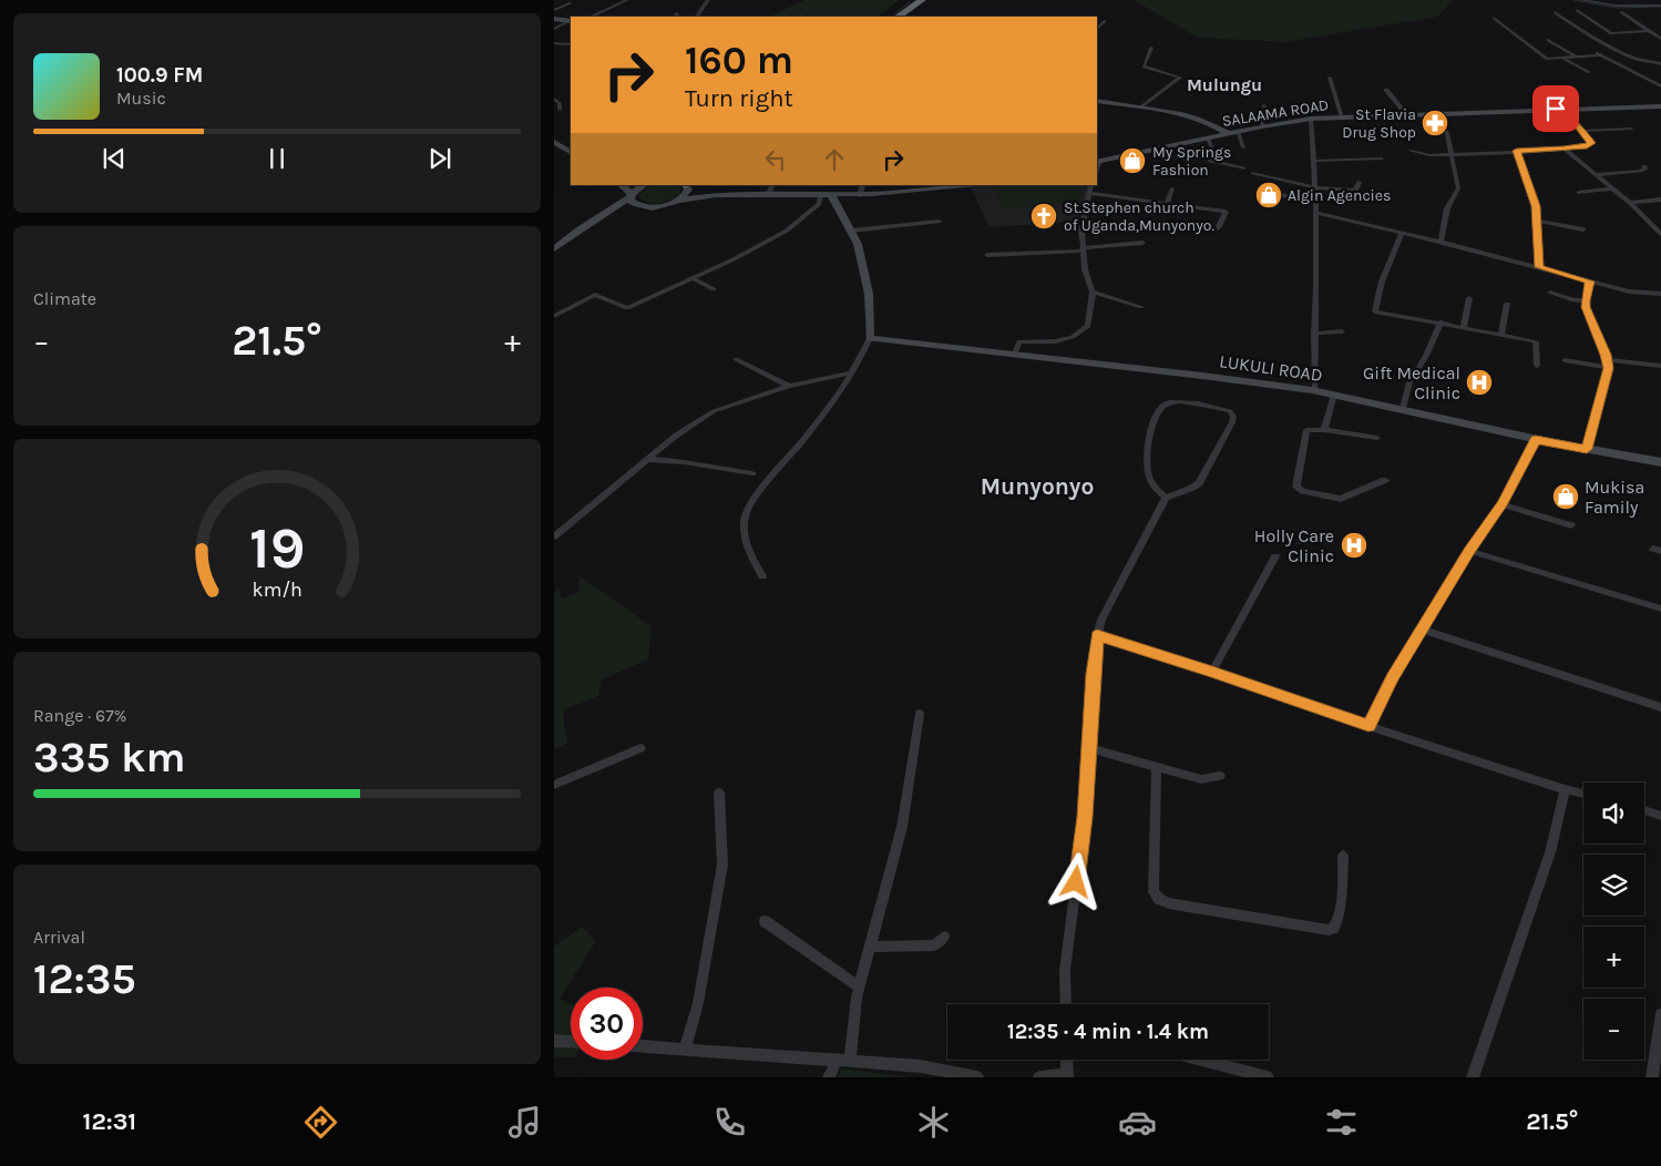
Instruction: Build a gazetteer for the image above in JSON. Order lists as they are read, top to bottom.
{
  "streets": {
    "main road": ["SALAAMA ROAD", "LUKULI ROAD"]
  },
  "districts": ["Mulungu", "Munyonyo"],
  "places": {
    "pharmacy": ["St Flavia Drug Shop"],
    "shop": ["My Springs Fashion", "Algin Agencies", "Mukisa Family"],
    "church": ["St.Stephen church of Uganda,Munyonyo."],
    "hospital": ["Gift Medical Clinic", "Holly Care Clinic"]
  },
  "page": {
    "turn": ["160 m", "Turn right"],
    "song": ["100.9 FM", "Music"],
    "tile": [
      "Climate",
      ["Range · 67%", "335 km"],
      ["Arrival", "12:35"]
    ],
    "heat": ["−", "21.5°", "+"],
    "map_buttons": ["+", "−"],
    "limit": "30",
    "trip": "12:35 · 4 min · 1.4 km",
    "tabs": ["12:31", "21.5°"],
    "gauge": ["19", "km/h"]
  }
}
